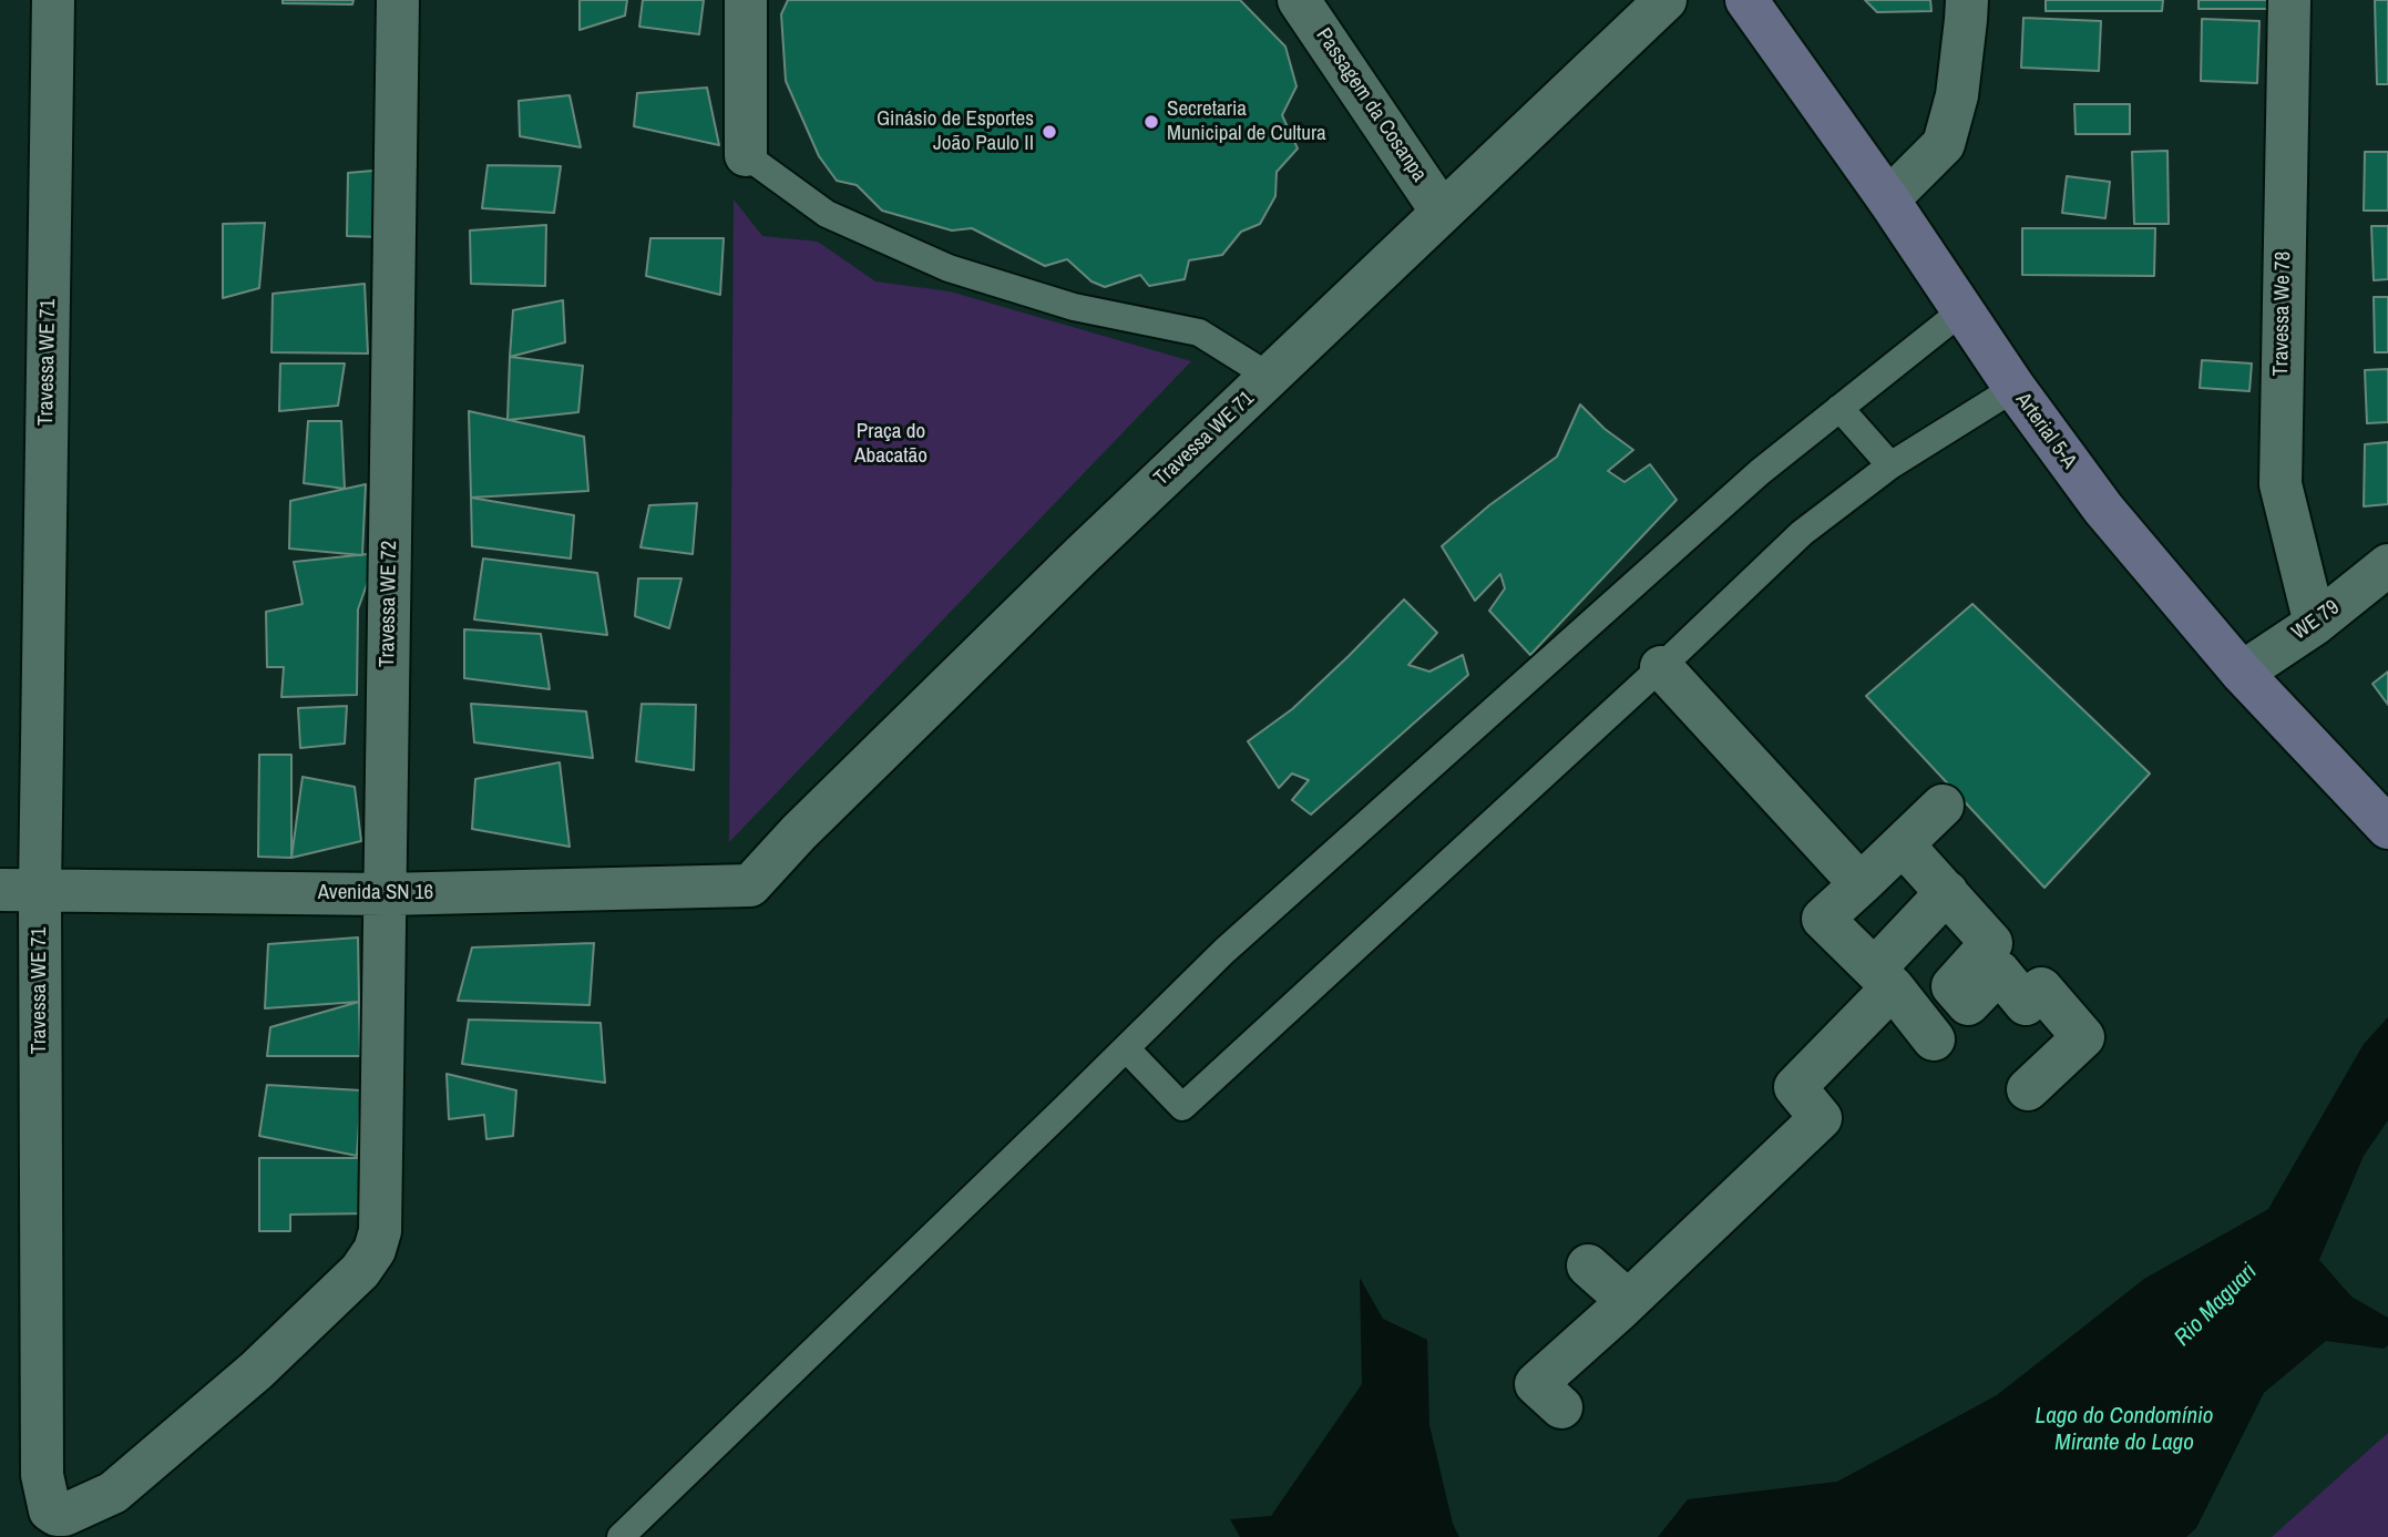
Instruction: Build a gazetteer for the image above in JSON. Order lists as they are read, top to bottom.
{
  "streets": {
    "main road": ["Arterial 5-A"],
    "street": [
      "Passagem da Cosanpa",
      "Travessa We 78",
      "Travessa WE 71",
      "Travessa WE 72",
      "WE 79",
      "Avenida SN 16"
    ]
  },
  "crossings": [
    ["Passagem da Cosanpa", "Travessa WE 71"],
    ["Travessa We 78", "WE 79"],
    ["Travessa WE 71", "Travessa WE 72"],
    ["Travessa WE 71", "Avenida SN 16"],
    ["Arterial 5-A", "WE 79"],
    ["Travessa WE 72", "Avenida SN 16"]
  ],
  "water": ["Rio Maguari", "Lago do Condomínio Mirante do Lago"],
  "parks": ["Praça do Abacatão"],
  "places": ["Secretaria Municipal de Cultura", "Ginásio de Esportes João Paulo II"]
}
